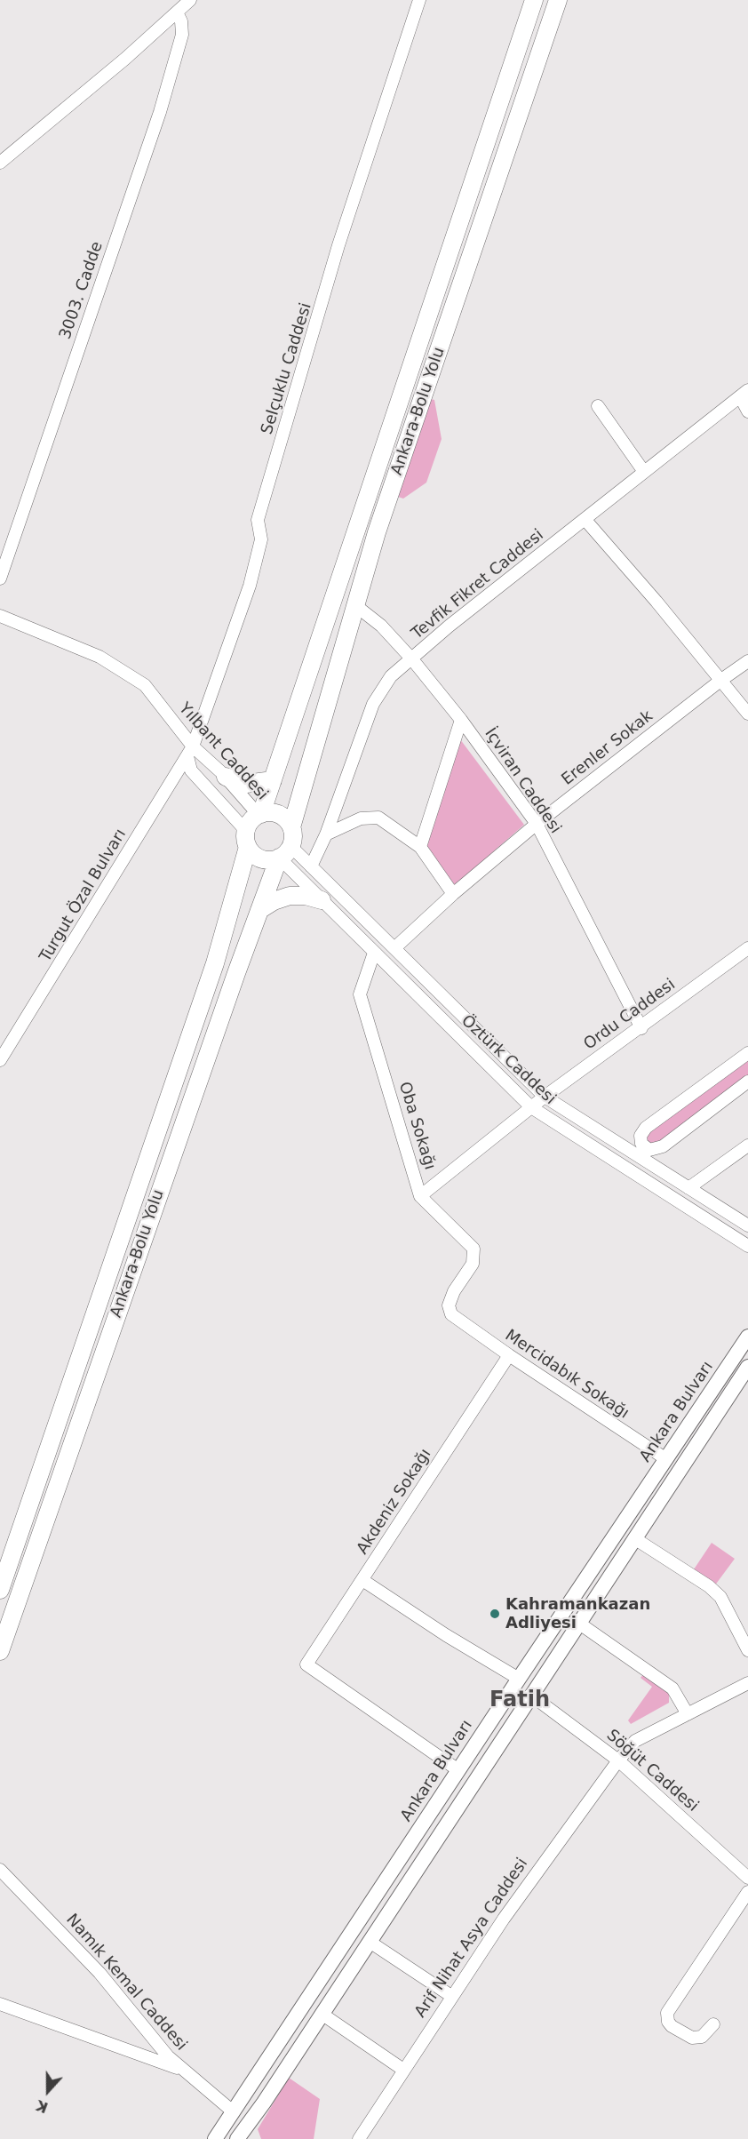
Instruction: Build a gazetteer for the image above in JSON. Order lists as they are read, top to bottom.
{
  "streets": {
    "highway": ["Ankara-Bolu Yolu"],
    "main road": ["Ankara Bulvarı"],
    "street": [
      "3003. Cadde",
      "Selçuklu Caddesi",
      "Tevfik Fikret Caddesi",
      "Erenler Sokak",
      "Yılbant Caddesi",
      "İçviran Caddesi",
      "Turgut Özal Bulvarı",
      "Ordu Caddesi",
      "Öztürk Caddesi",
      "Oba Sokağı",
      "Mercidabık Sokağı",
      "Akdeniz Sokağı",
      "Söğüt Caddesi",
      "Arif Nihat Asya Caddesi",
      "Namık Kemal Caddesi"
    ]
  },
  "crossings": [
    ["Selçuklu Caddesi", "Yılbant Caddesi"],
    ["Selçuklu Caddesi", "Turgut Özal Bulvarı"],
    ["Ankara-Bolu Yolu", "Yılbant Caddesi"],
    ["Ankara-Bolu Yolu", "İçviran Caddesi"],
    ["Ankara-Bolu Yolu", "Öztürk Caddesi"],
    ["Tevfik Fikret Caddesi", "İçviran Caddesi"],
    ["Tevfik Fikret Caddesi", "Öztürk Caddesi"],
    ["Erenler Sokak", "İçviran Caddesi"],
    ["Erenler Sokak", "Öztürk Caddesi"],
    ["Yılbant Caddesi", "Turgut Özal Bulvarı"],
    ["Yılbant Caddesi", "Öztürk Caddesi"],
    ["İçviran Caddesi", "Ordu Caddesi"],
    ["Ordu Caddesi", "Öztürk Caddesi"],
    ["Ordu Caddesi", "Oba Sokağı"],
    ["Öztürk Caddesi", "Oba Sokağı"],
    ["Oba Sokağı", "Mercidabık Sokağı"],
    ["Mercidabık Sokağı", "Ankara Bulvarı"],
    ["Mercidabık Sokağı", "Akdeniz Sokağı"],
    ["Ankara Bulvarı", "Akdeniz Sokağı"],
    ["Ankara Bulvarı", "Namık Kemal Caddesi"],
    ["Söğüt Caddesi", "Arif Nihat Asya Caddesi"]
  ],
  "districts": ["Fatih"],
  "places": ["Kahramankazan Adliyesi"],
  "north": "bottom"
}
